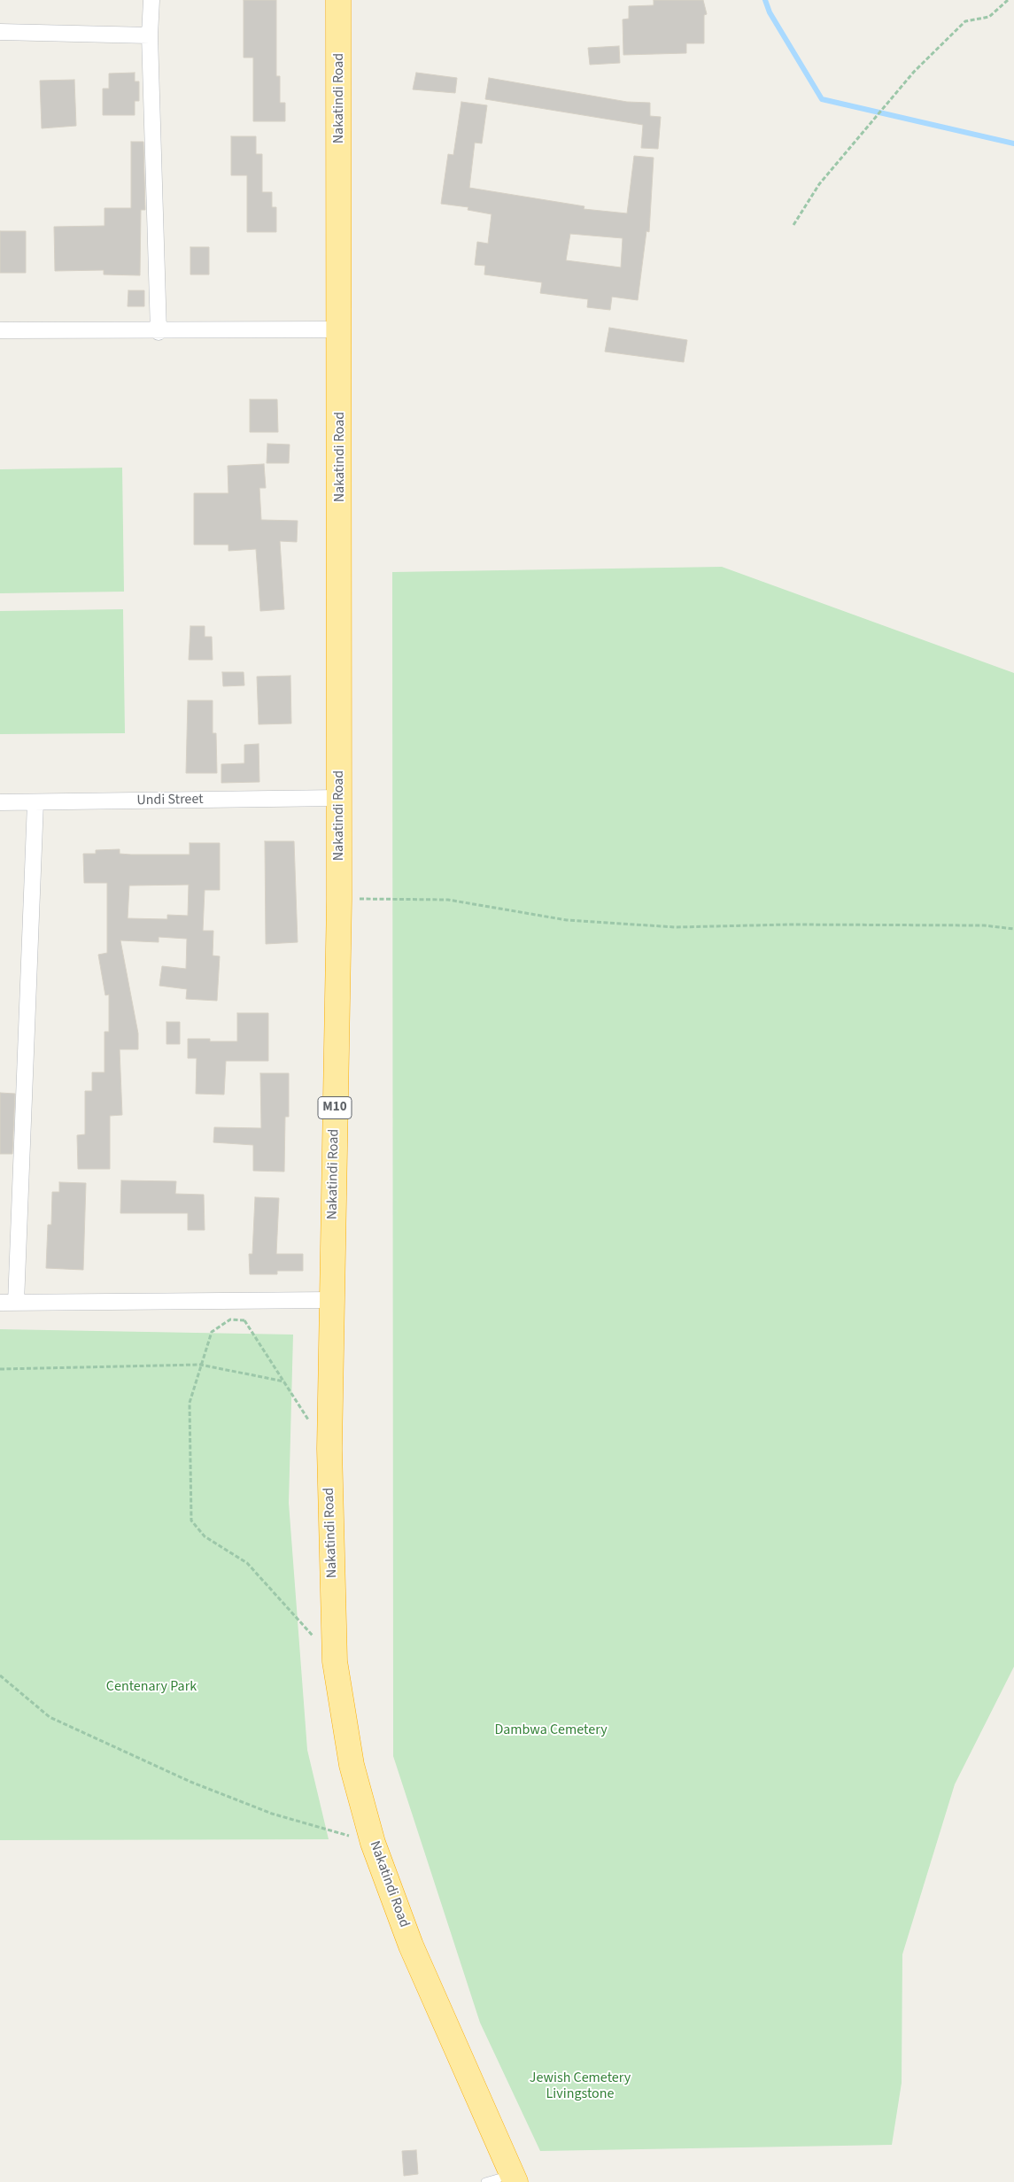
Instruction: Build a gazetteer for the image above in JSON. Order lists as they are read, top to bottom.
{
  "streets": {
    "highway": ["Nakatindi Road", "M10"],
    "street": ["Undi Street"]
  },
  "crossings": [
    ["Nakatindi Road", "Undi Street"]
  ],
  "parks": ["Centenary Park", "Dambwa Cemetery", "Jewish Cemetery Livingstone"]
}
